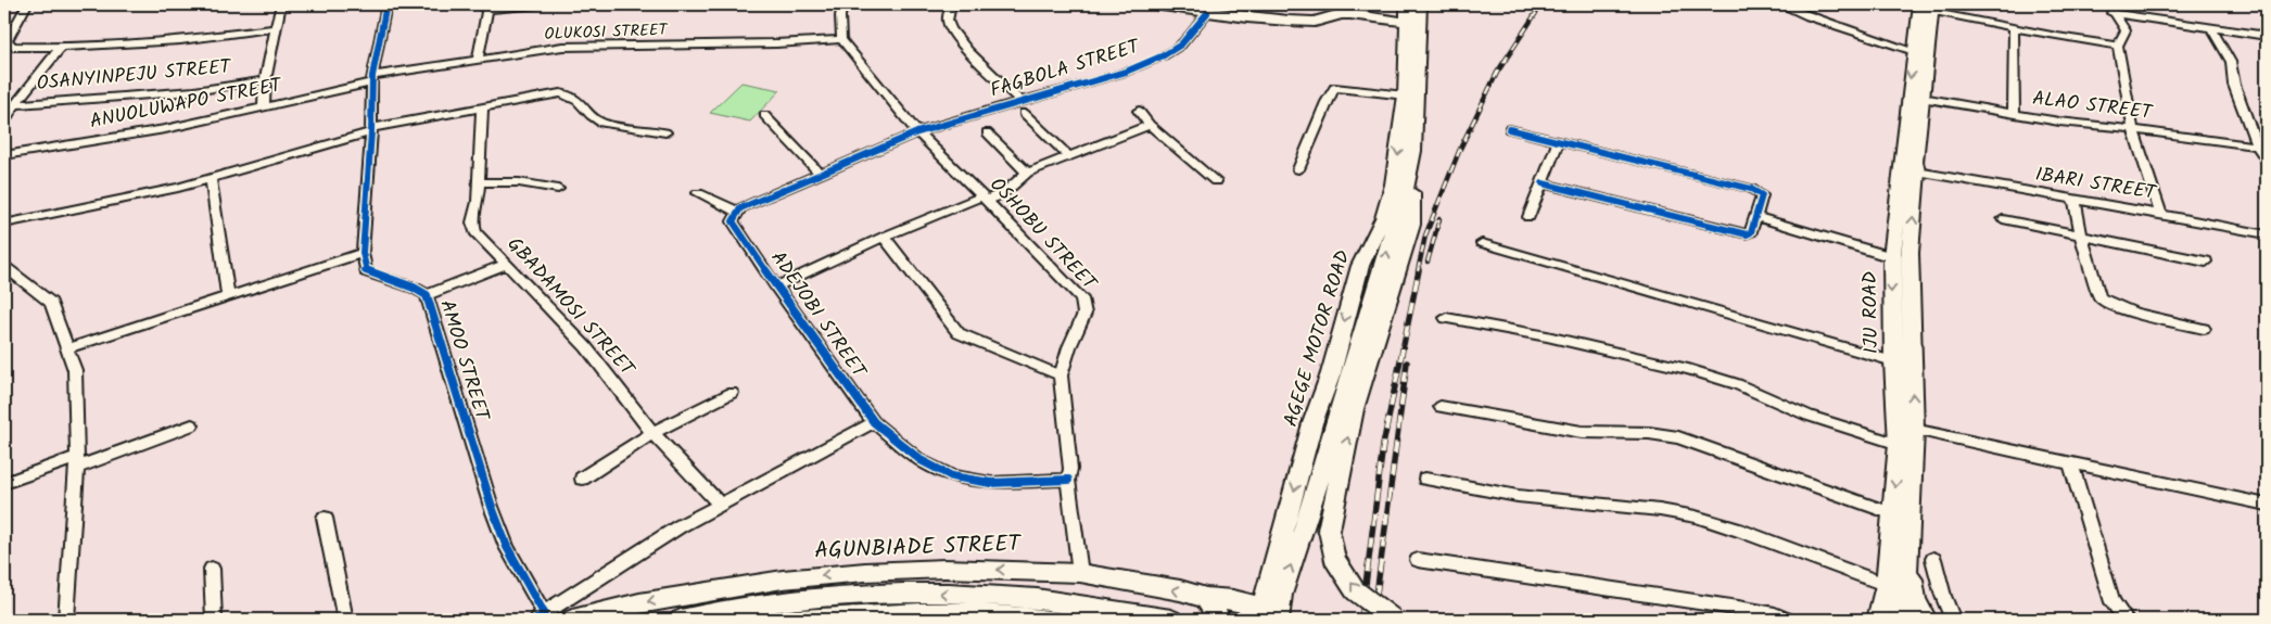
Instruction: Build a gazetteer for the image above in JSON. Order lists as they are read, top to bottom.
{
  "streets": {
    "main road": ["IJU ROAD", "AGEGE MOTOR ROAD", "AGUNBIADE STREET"],
    "street": [
      "OLUKOSI STREET",
      "FAGBOLA STREET",
      "OSANYINPEJU STREET",
      "ANUOLUWAPO STREET",
      "ALAO STREET",
      "IBARI STREET",
      "OSHOBU STREET",
      "GBADAMOSI STREET",
      "ADEJOBI STREET",
      "AMOO STREET"
    ]
  },
  "crossings": [
    ["OLUKOSI STREET", "ANUOLUWAPO STREET"],
    ["OLUKOSI STREET", "OSHOBU STREET"],
    ["FAGBOLA STREET", "OSHOBU STREET"],
    ["ALAO STREET", "IJU ROAD"],
    ["IBARI STREET", "IJU ROAD"],
    ["OSHOBU STREET", "ADEJOBI STREET"],
    ["OSHOBU STREET", "AGUNBIADE STREET"],
    ["AGEGE MOTOR ROAD", "AGUNBIADE STREET"]
  ]
}
